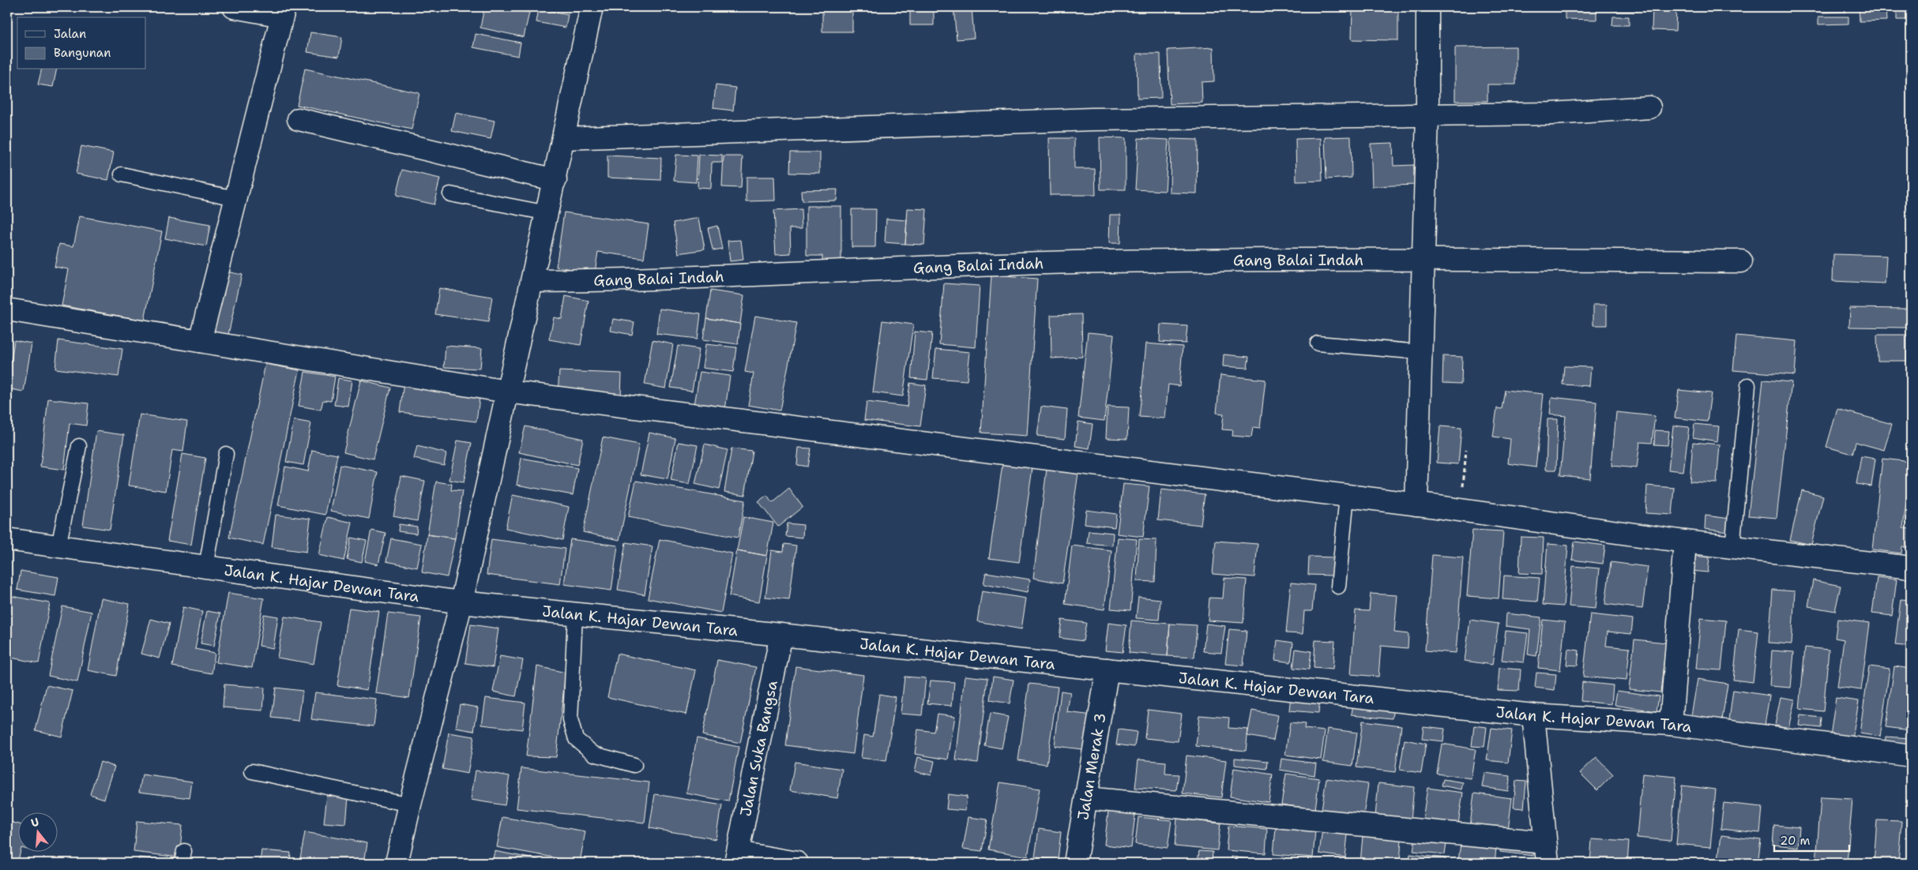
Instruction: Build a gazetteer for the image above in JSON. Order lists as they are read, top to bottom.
{
  "streets": {
    "street": [
      "Gang Balai Indah",
      "Jalan K. Hajar Dewan Tara",
      "Jalan Suka Bangsa",
      "Jalan Merak 3"
    ]
  },
  "crossings": [
    ["Jalan K. Hajar Dewan Tara", "Jalan Suka Bangsa"],
    ["Jalan K. Hajar Dewan Tara", "Jalan Merak 3"]
  ],
  "legend": ["Jalan", "Bangunan"],
  "scale_bar": "20 m",
  "north": "top"
}
